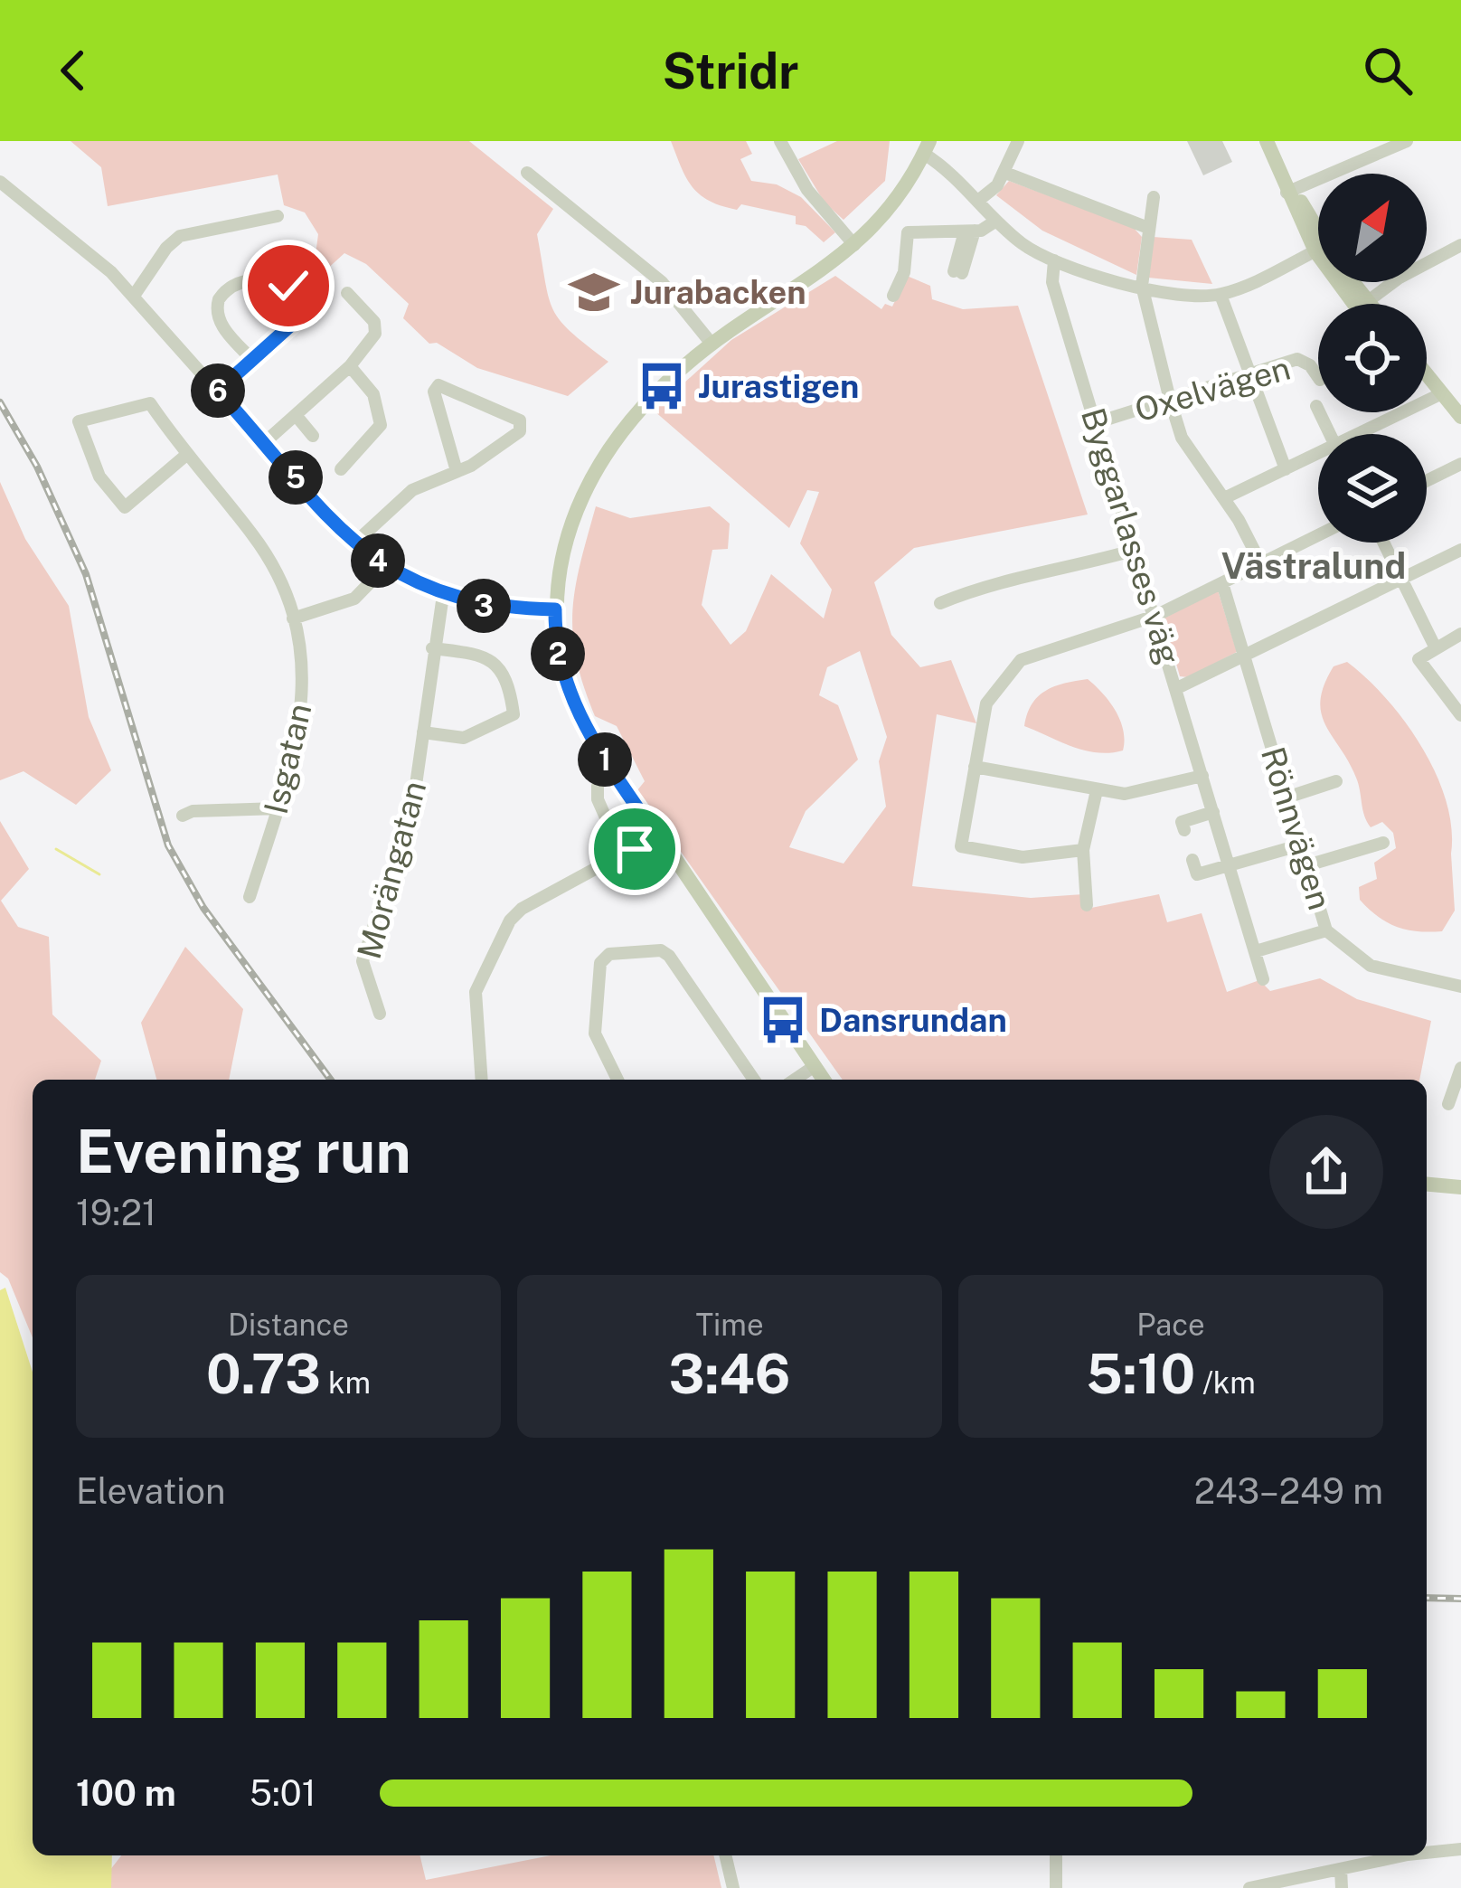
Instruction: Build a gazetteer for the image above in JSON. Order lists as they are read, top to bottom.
{
  "streets": {
    "street": [
      "Oxelvägen",
      "Byggarlasses väg",
      "Isgatan",
      "Rönnvägen",
      "Morängatan"
    ]
  },
  "crossings": [
    ["Oxelvägen", "Byggarlasses väg"]
  ],
  "districts": ["Västralund"],
  "places": {
    "school or university": ["Jurabacken"],
    "bus stop": ["Jurastigen", "Dansrundan"]
  },
  "north": "top right",
  "page": {
    "header": "Stridr",
    "pins": [
      "6",
      "5",
      "4",
      "3",
      "2",
      "1"
    ],
    "heading": ["Evening run", "19:21"],
    "stats": [
      ["Distance", "0.73 km"],
      ["Time", "3:46"],
      ["Pace", "5:10 /km"]
    ],
    "chart": ["Elevation", "243–249 m"],
    "list": [
      {
        "name": "100 m",
        "note": "5:01"
      }
    ]
  }
}
